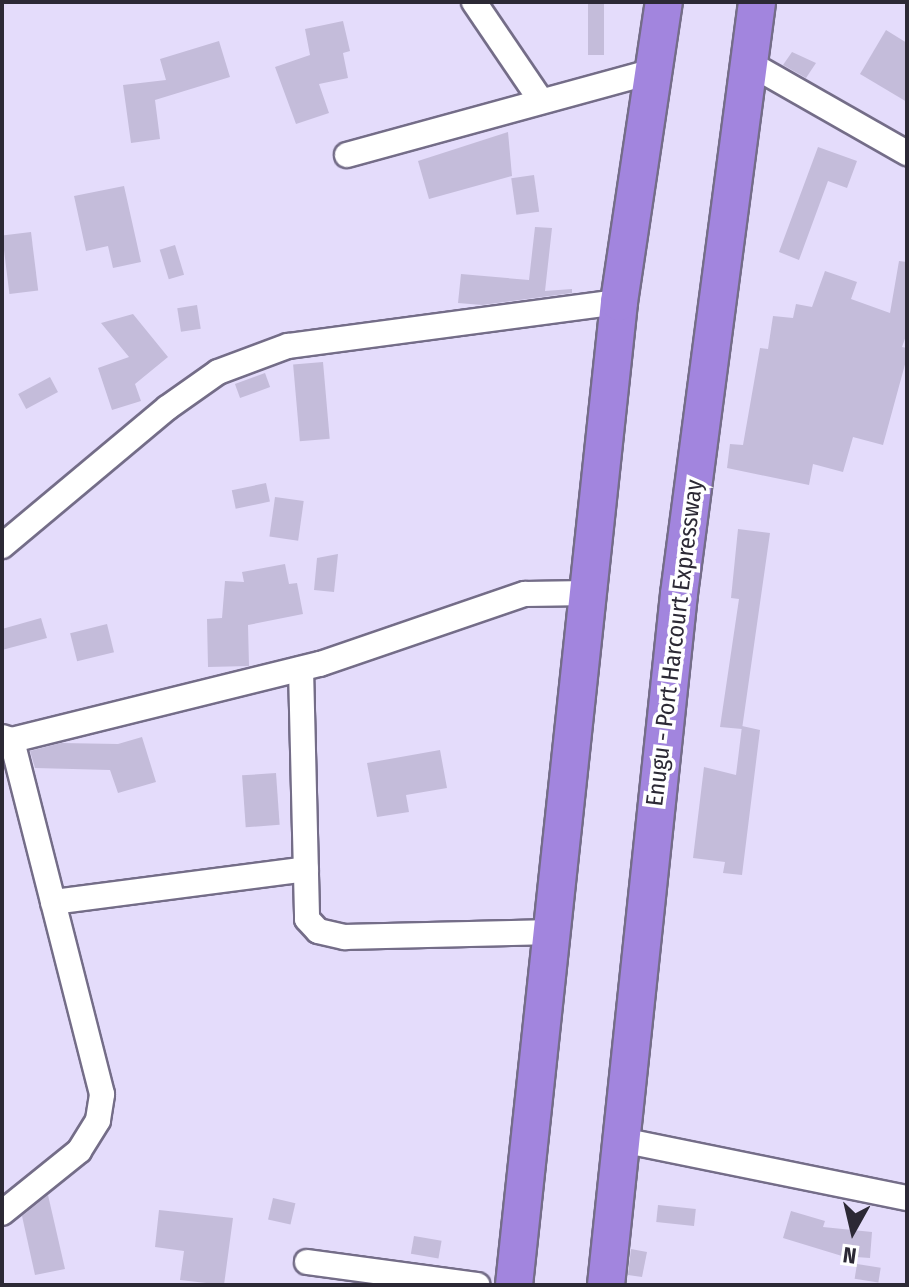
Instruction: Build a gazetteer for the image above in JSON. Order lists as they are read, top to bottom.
{
  "streets": {
    "highway": ["Enugu - Port Harcourt Expressway"]
  },
  "north": "bottom"
}
